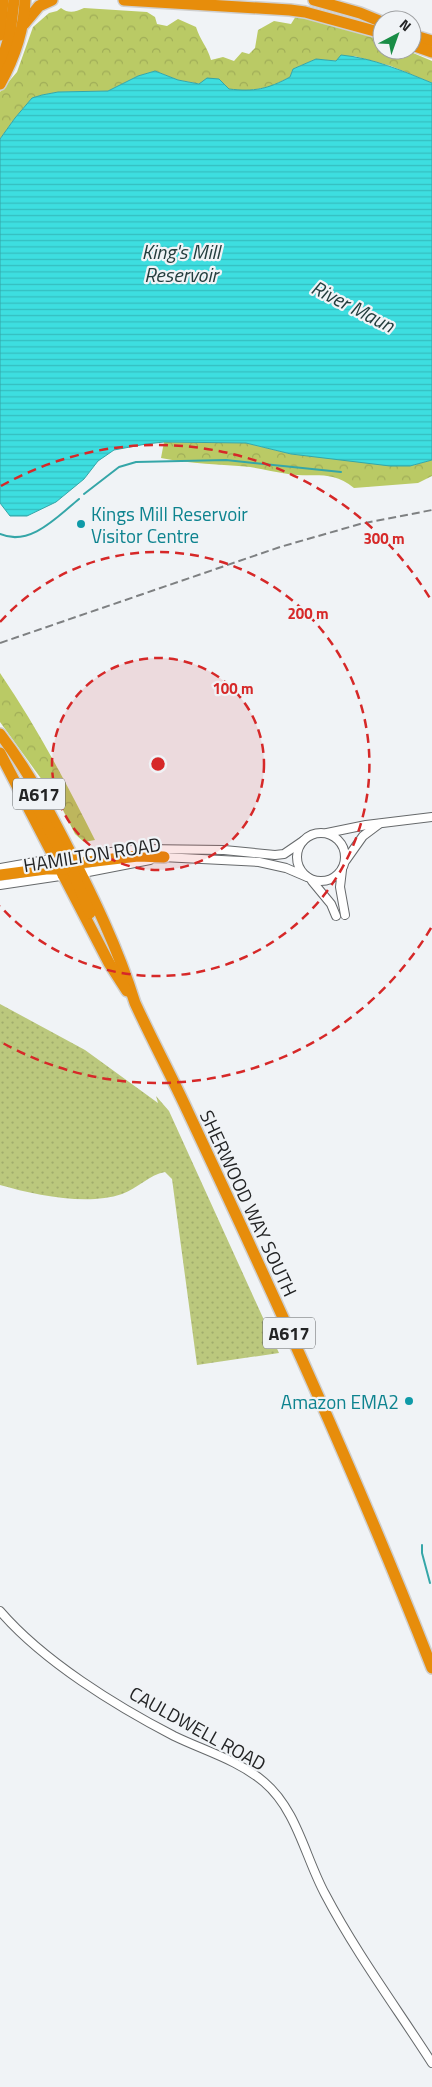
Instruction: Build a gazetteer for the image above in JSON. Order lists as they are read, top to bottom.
{
  "streets": {
    "highway": ["A617", "SHERWOOD WAY SOUTH"],
    "street": ["HAMILTON ROAD", "CAULDWELL ROAD"]
  },
  "crossings": [
    ["HAMILTON ROAD", "SHERWOOD WAY SOUTH"]
  ],
  "water": ["King's Mill Reservoir", "River Maun"],
  "places": ["Kings Mill Reservoir Visitor Centre", "Amazon EMA2"],
  "north": "top right",
  "rings": ["300 m", "200 m", "100 m"]
}
